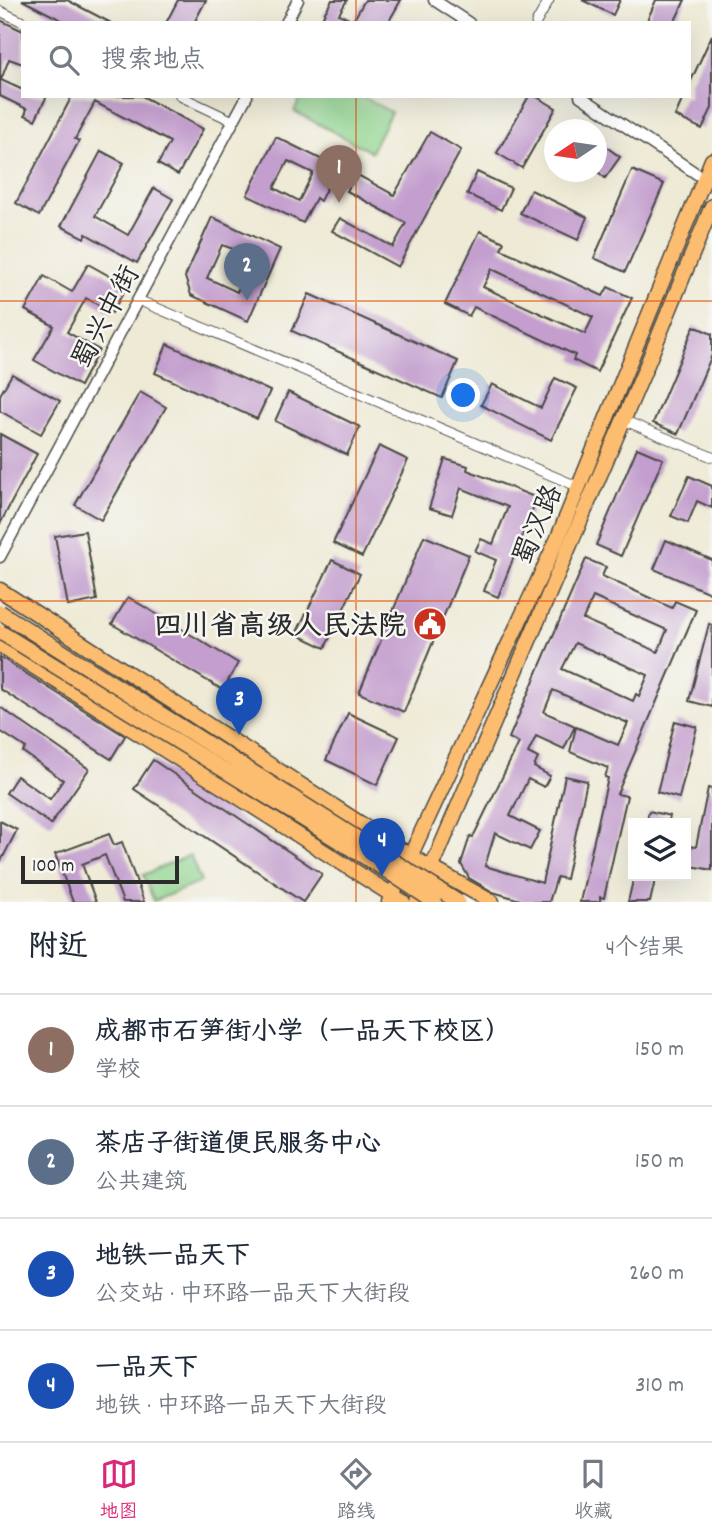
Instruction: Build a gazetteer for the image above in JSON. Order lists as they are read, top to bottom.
{
  "streets": {
    "main road": ["蜀汉路"],
    "street": ["蜀兴中街"]
  },
  "places": {
    "public building": ["四川省高级人民法院"]
  },
  "scale_bar": "100 m",
  "north": "left",
  "page": {
    "search": "搜索地点",
    "pins": [
      "1",
      "2",
      "3",
      "4"
    ],
    "scale": "100 m",
    "heading": ["附近", "4个结果"],
    "list": [
      {
        "mark": "1",
        "name": "成都市石笋街小学（一品天下校区）",
        "note": "学校",
        "value": "150 m"
      },
      {
        "mark": "2",
        "name": "茶店子街道便民服务中心",
        "note": "公共建筑",
        "value": "150 m"
      },
      {
        "mark": "3",
        "name": "地铁一品天下",
        "note": "公交站 · 中环路一品天下大街段",
        "value": "260 m"
      },
      {
        "mark": "4",
        "name": "一品天下",
        "note": "地铁 · 中环路一品天下大街段",
        "value": "310 m"
      }
    ],
    "nav": ["地图", "路线", "收藏"]
  }
}
